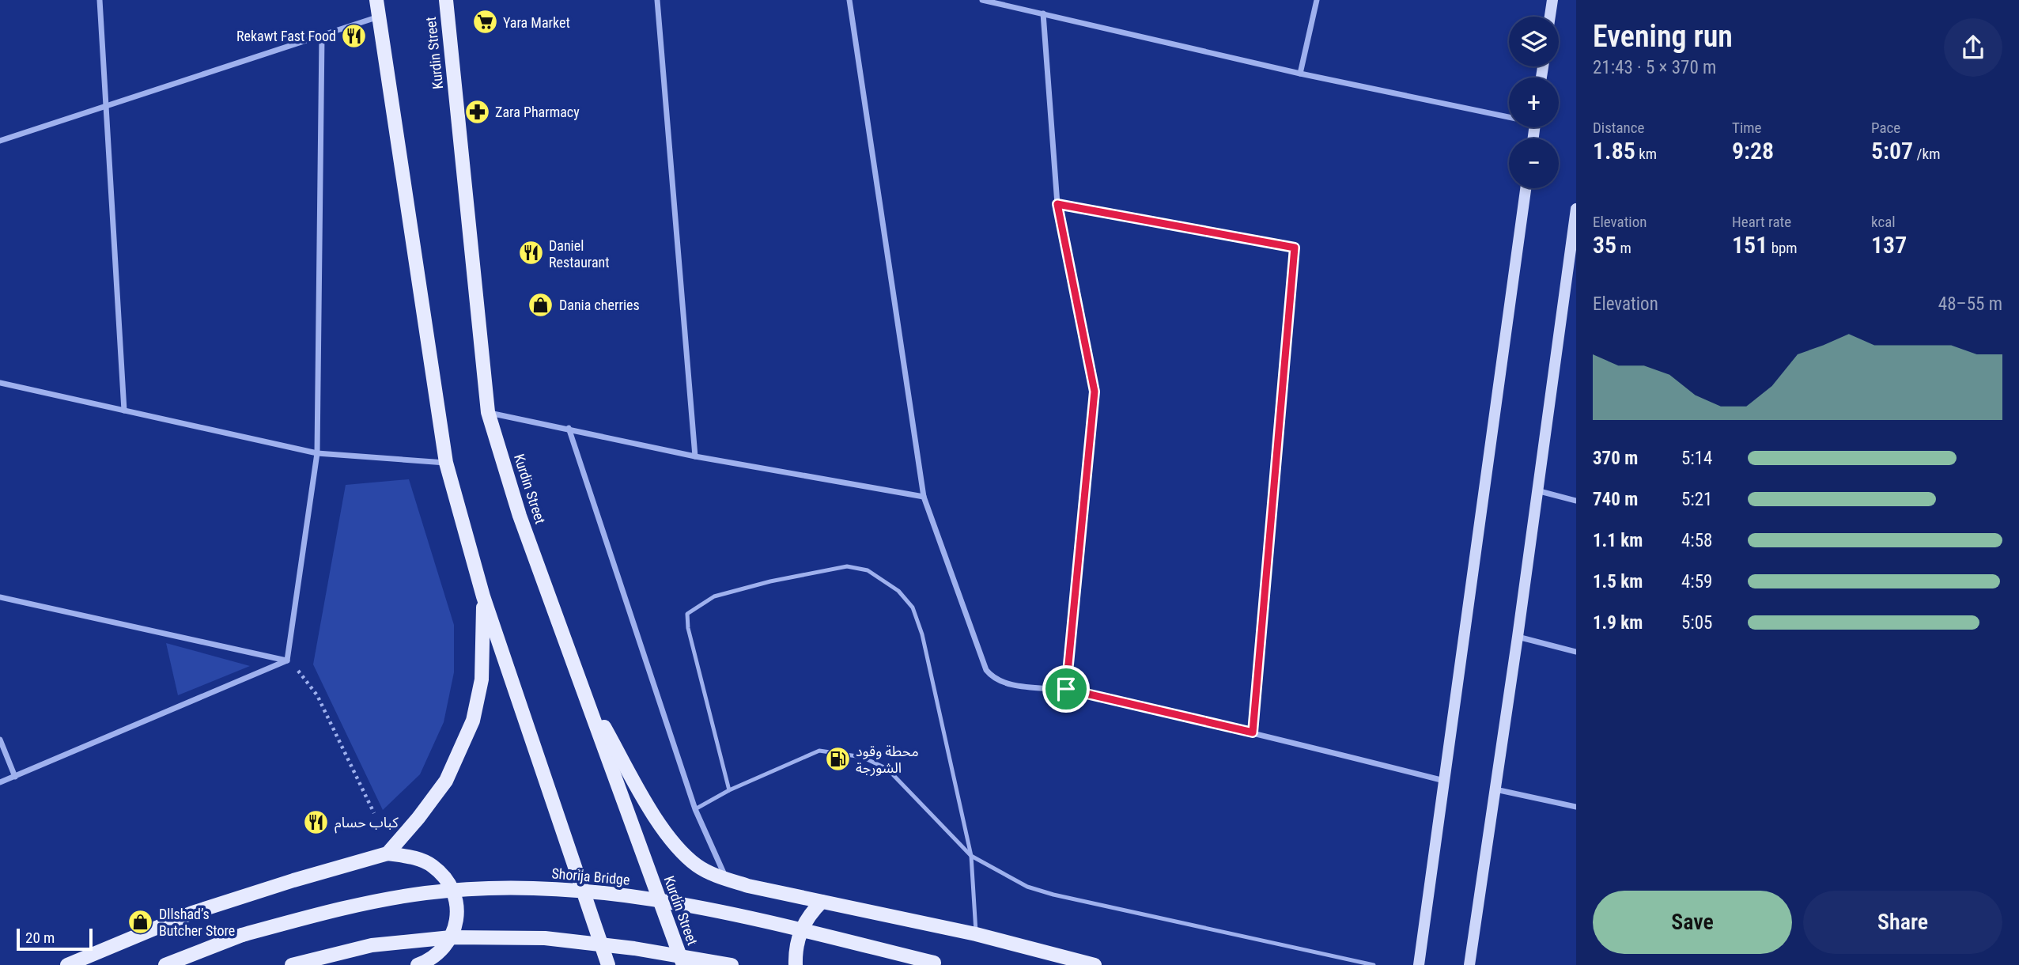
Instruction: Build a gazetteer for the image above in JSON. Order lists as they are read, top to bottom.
{
  "streets": {
    "main road": ["Kurdin Street", "Shorija Bridge"]
  },
  "places": {
    "supermarket": ["Yara Market"],
    "restaurant": ["Rekawt Fast Food", "Daniel Restaurant", "كباب حسام"],
    "pharmacy": ["Zara Pharmacy"],
    "shop": ["Dania cherries", "Dllshad’s Butcher Store"],
    "fuel station": ["محطة وقود الشورجة"]
  },
  "scale_bar": "20 m",
  "page": {
    "heading": ["Evening run", "21:43 · 5 × 370 m"],
    "map_buttons": ["+", "−"],
    "stats": [
      ["Distance", "1.85 km"],
      ["Time", "9:28"],
      ["Pace", "5:07 /km"],
      ["Elevation", "35 m"],
      ["Heart rate", "151 bpm"],
      ["kcal", "137"]
    ],
    "chart": ["Elevation", "48–55 m"],
    "list": [
      {
        "name": "370 m",
        "note": "5:14"
      },
      {
        "name": "740 m",
        "note": "5:21"
      },
      {
        "name": "1.1 km",
        "note": "4:58"
      },
      {
        "name": "1.5 km",
        "note": "4:59"
      },
      {
        "name": "1.9 km",
        "note": "5:05"
      }
    ],
    "buttons": ["Save", "Share"],
    "scale": "20 m"
  }
}
